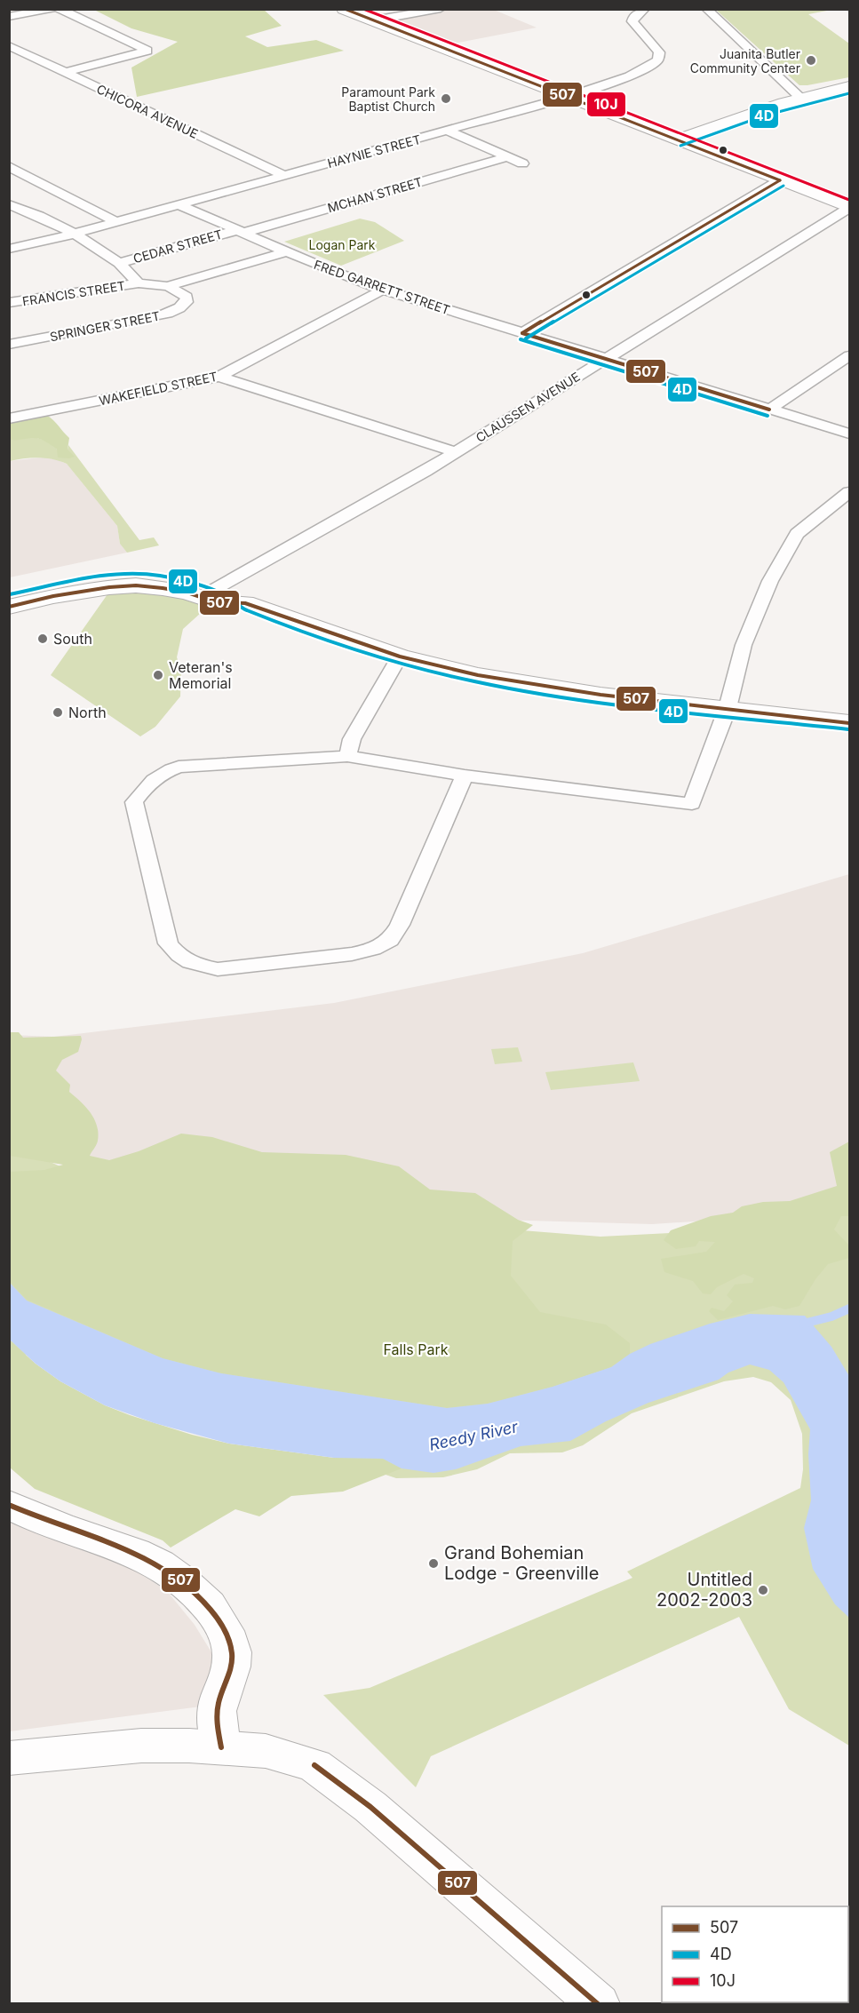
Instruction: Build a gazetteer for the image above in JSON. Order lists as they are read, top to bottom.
{
  "streets": {
    "street": [
      "CHICORA AVENUE",
      "HAYNIE STREET",
      "MCHAN STREET",
      "CEDAR STREET",
      "FRED GARRETT STREET",
      "FRANCIS STREET",
      "SPRINGER STREET",
      "WAKEFIELD STREET",
      "CLAUSSEN AVENUE"
    ]
  },
  "crossings": [
    ["CHICORA AVENUE", "HAYNIE STREET"],
    ["HAYNIE STREET", "FRED GARRETT STREET"],
    ["MCHAN STREET", "CEDAR STREET"],
    ["MCHAN STREET", "FRED GARRETT STREET"],
    ["CEDAR STREET", "FRED GARRETT STREET"],
    ["FRED GARRETT STREET", "WAKEFIELD STREET"],
    ["FRED GARRETT STREET", "CLAUSSEN AVENUE"]
  ],
  "water": ["Reedy River"],
  "parks": ["Logan Park", "Falls Park"],
  "places": [
    "Juanita Butler Community Center",
    "Paramount Park Baptist Church",
    "South",
    "Veteran's Memorial",
    "North",
    "Grand Bohemian Lodge - Greenville",
    "Untitled 2002-2003"
  ],
  "lines": ["transit line 507", "transit line 10J", "transit line 4D"],
  "legend": ["507", "4D", "10J"]
}
